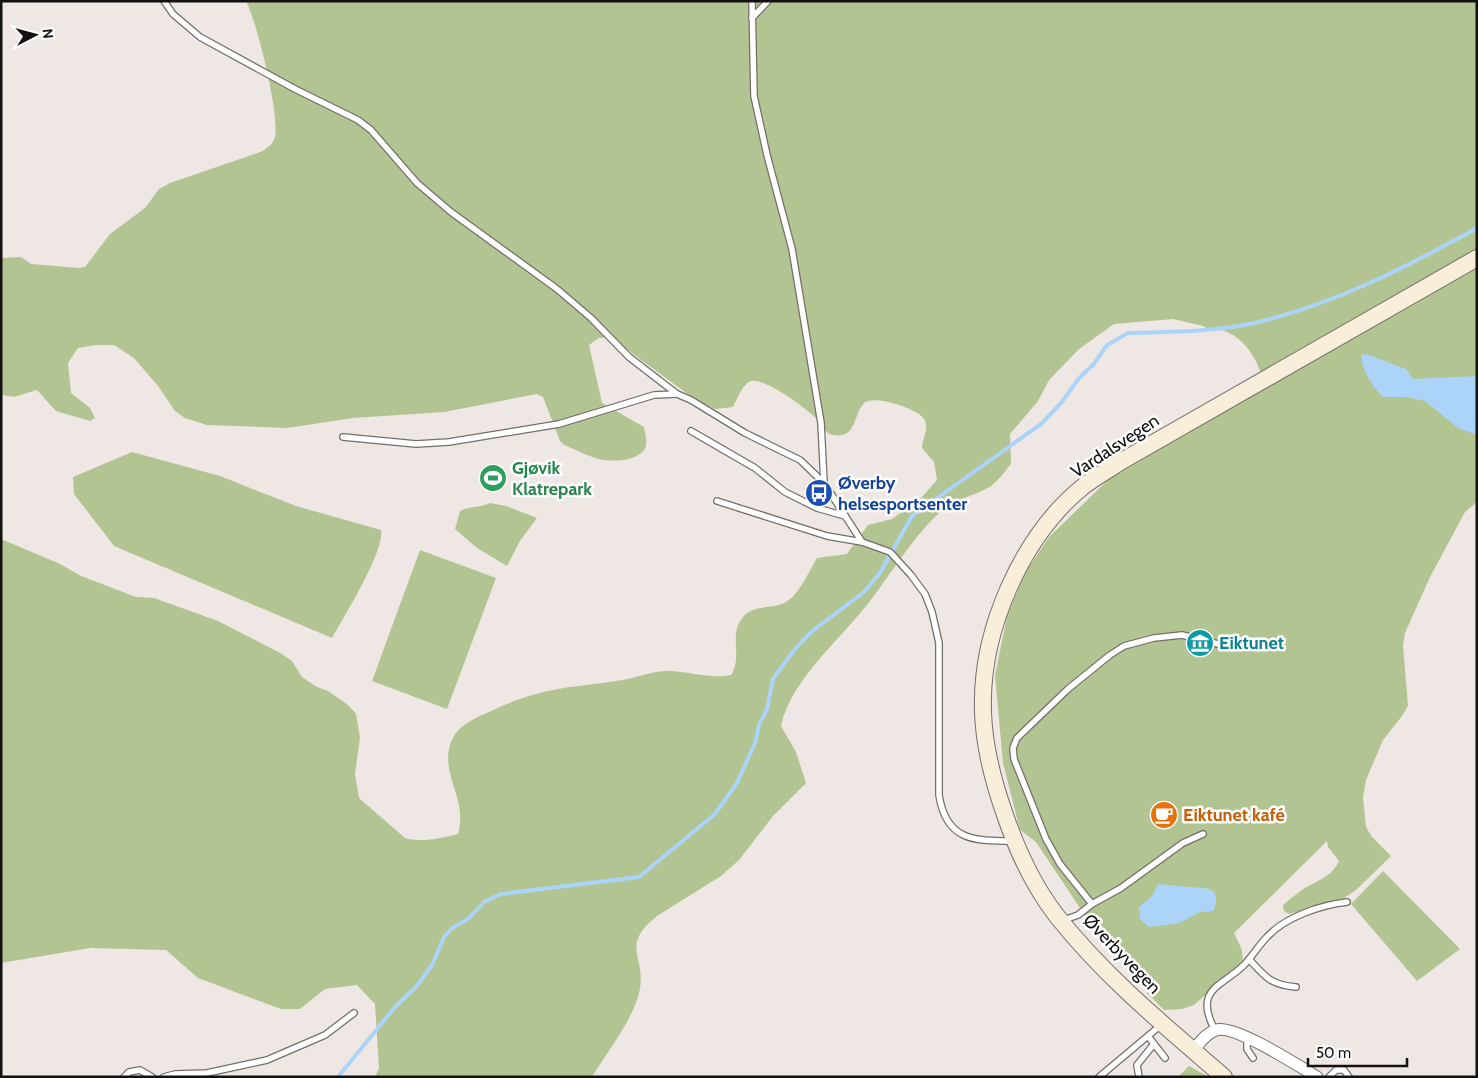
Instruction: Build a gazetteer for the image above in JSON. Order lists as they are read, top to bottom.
{
  "streets": {
    "main road": ["Vardalsvegen", "Øverbyvegen"]
  },
  "crossings": [
    ["Vardalsvegen", "Øverbyvegen"]
  ],
  "places": {
    "sports": ["Gjøvik Klatrepark"],
    "bus stop": ["Øverby helsesportsenter"],
    "museum": ["Eiktunet"],
    "cafe": ["Eiktunet kafé"]
  },
  "scale_bar": "50 m",
  "north": "right"
}
